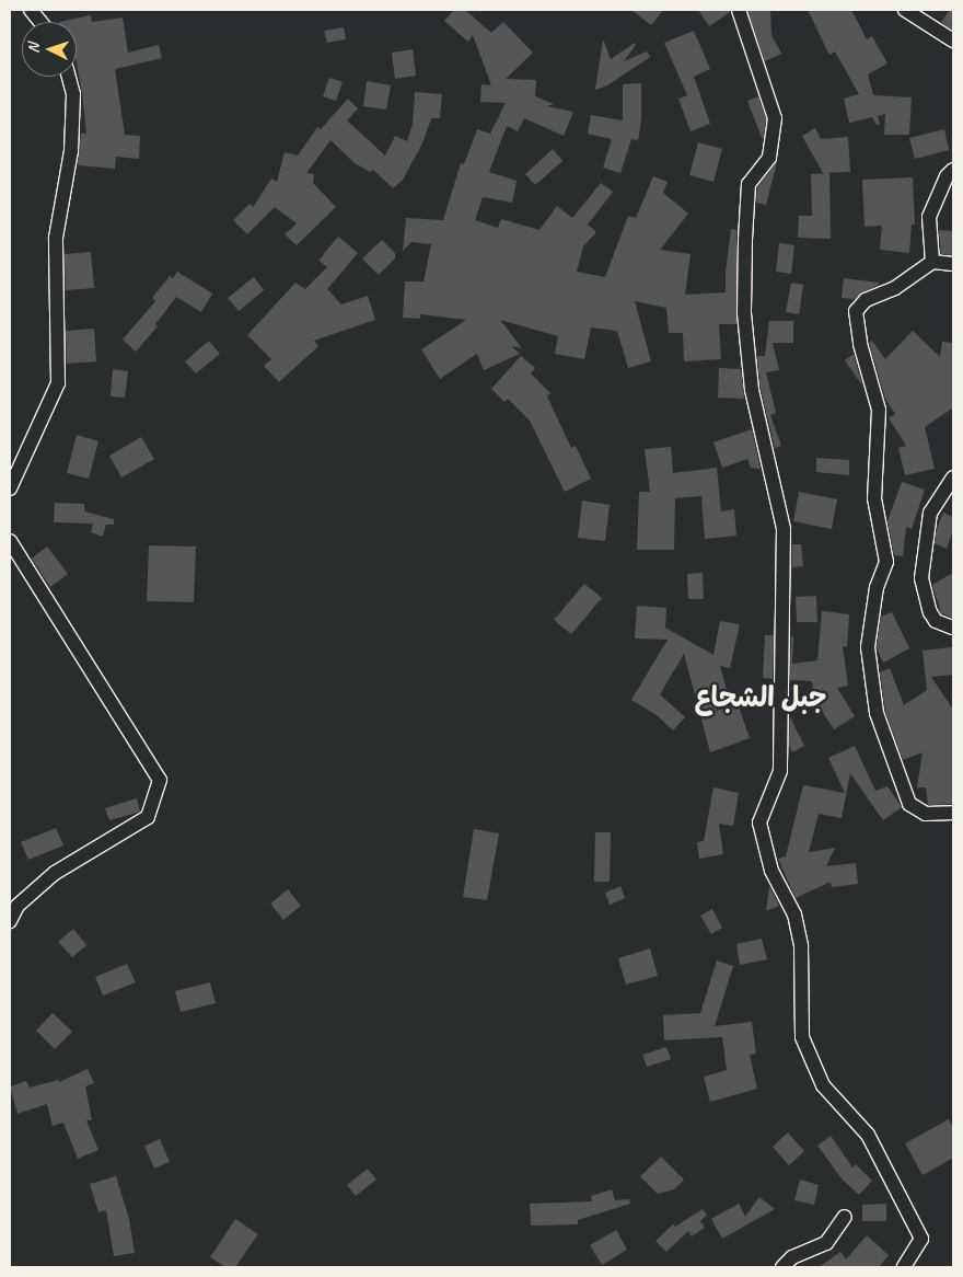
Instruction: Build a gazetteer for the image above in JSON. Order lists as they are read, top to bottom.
{
  "districts": ["جبل الشجاع"],
  "north": "left"
}
